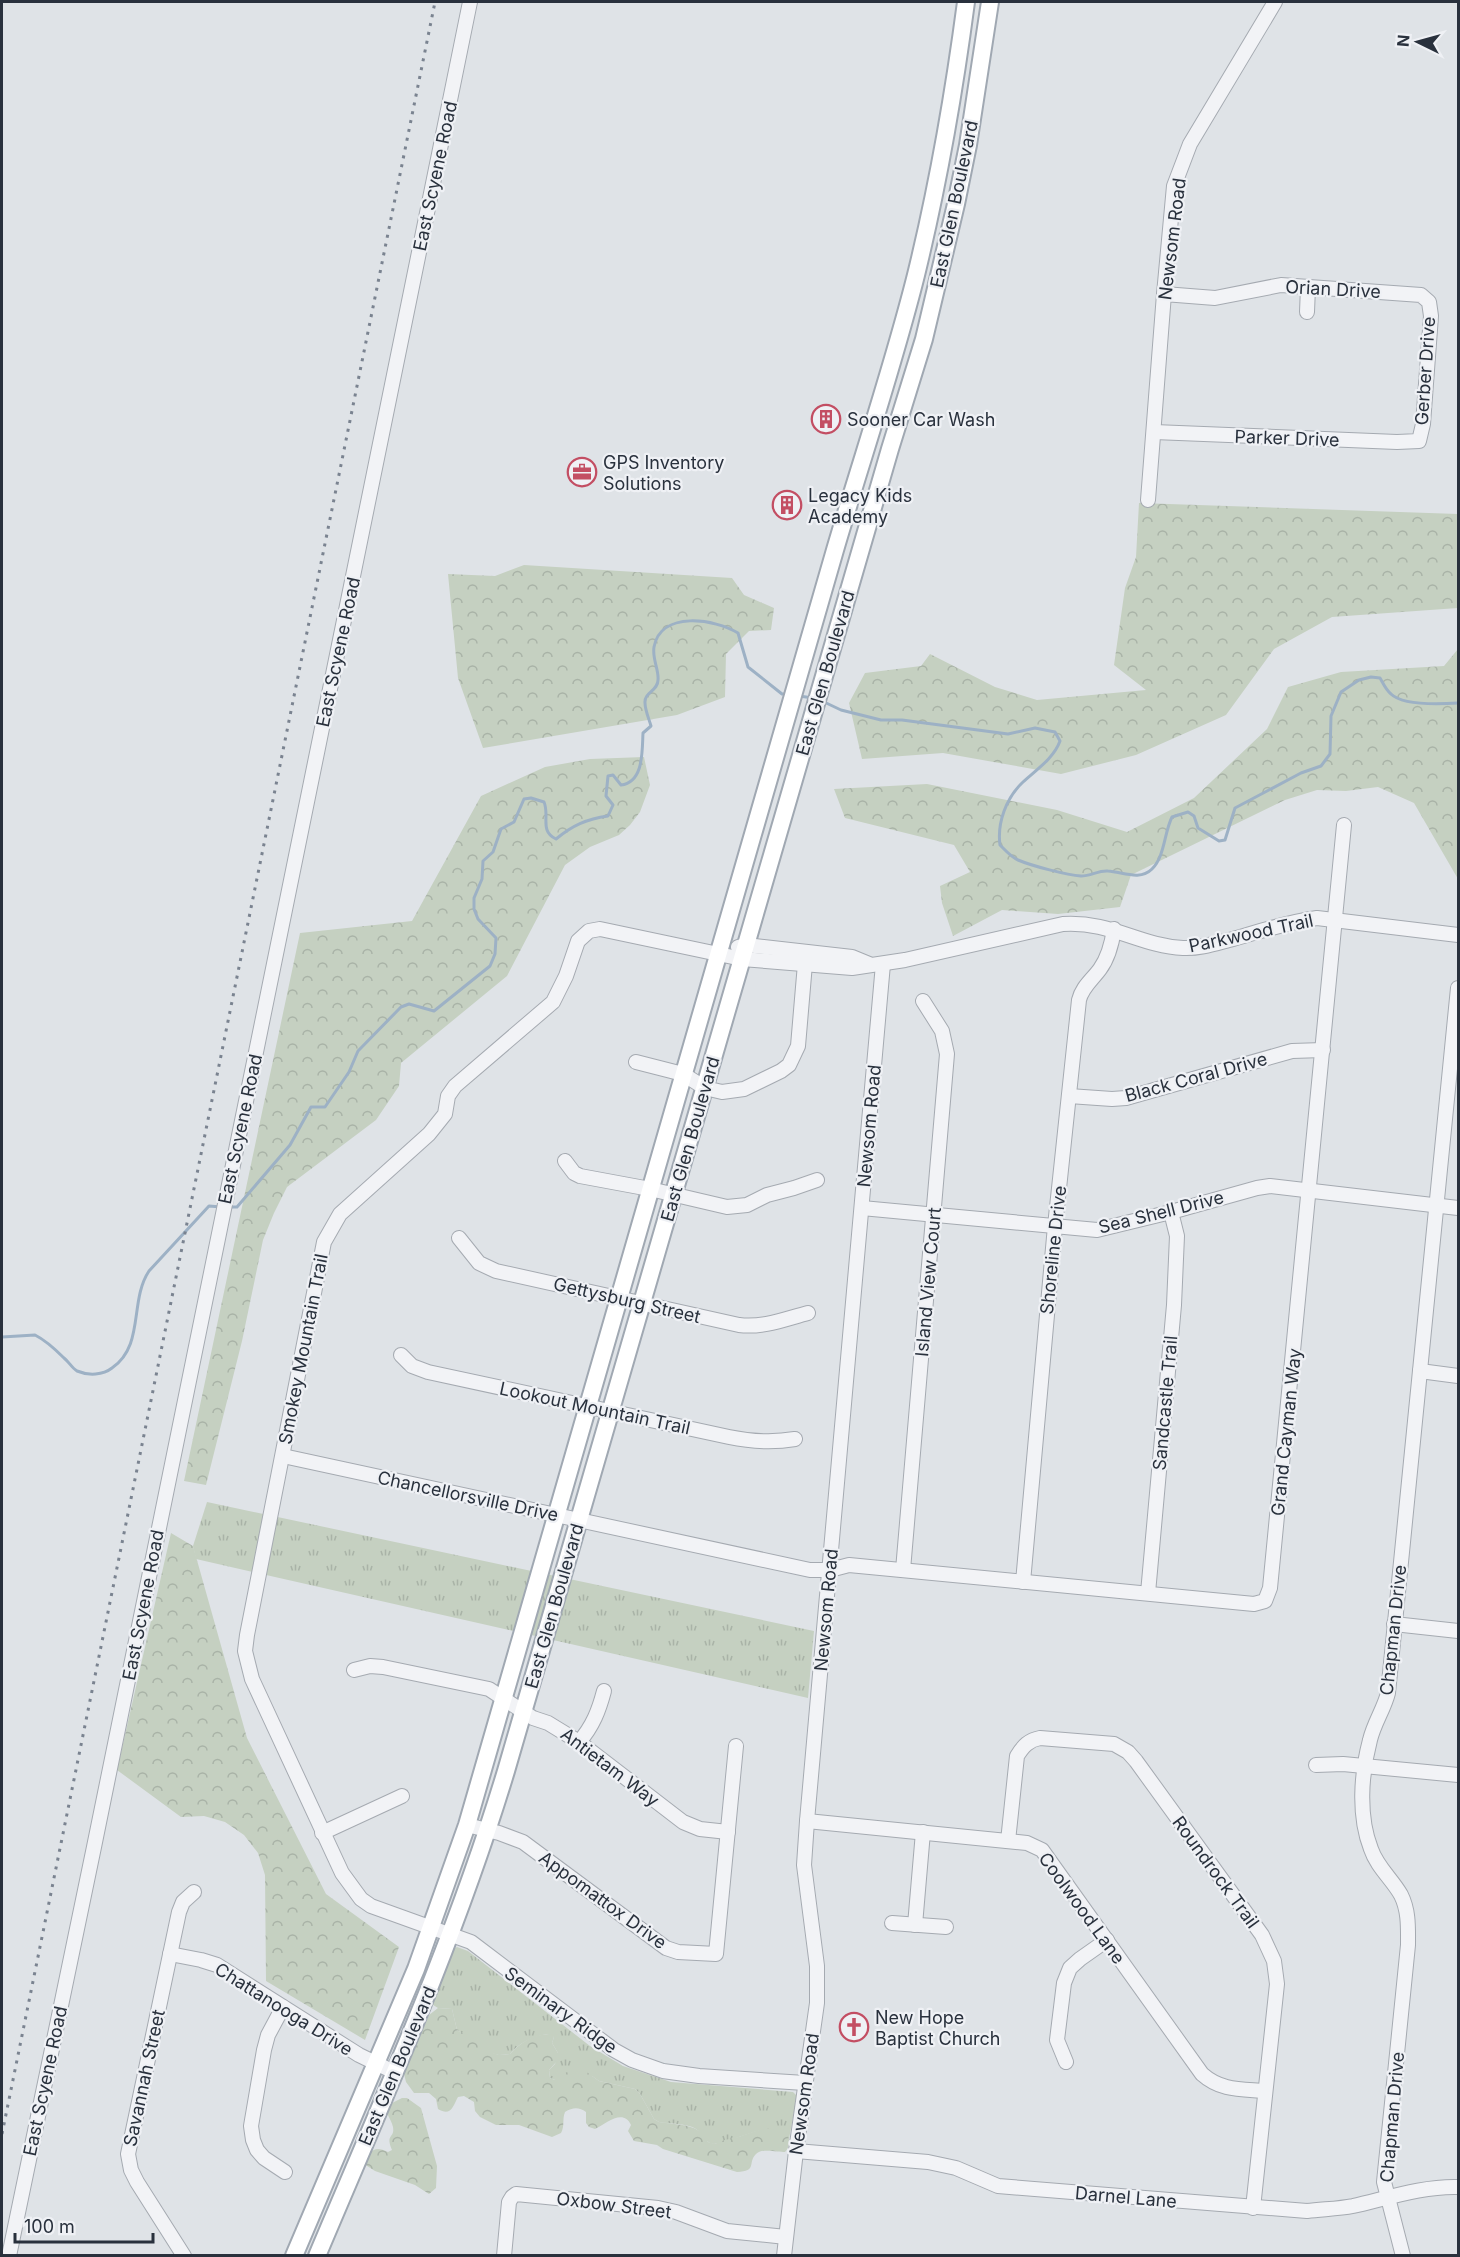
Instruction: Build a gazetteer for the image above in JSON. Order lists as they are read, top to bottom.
{
  "streets": {
    "main road": ["East Glen Boulevard"],
    "street": [
      "East Scyene Road",
      "Newsom Road",
      "Orian Drive",
      "Gerber Drive",
      "Parker Drive",
      "Parkwood Trail",
      "Black Coral Drive",
      "Sea Shell Drive",
      "Shoreline Drive",
      "Island View Court",
      "Gettysburg Street",
      "Smokey Mountain Trail",
      "Sandcastle Trail",
      "Lookout Mountain Trail",
      "Grand Cayman Way",
      "Chancellorsville Drive",
      "Chapman Drive",
      "Antietam Way",
      "Roundrock Trail",
      "Appomattox Drive",
      "Coolwood Lane",
      "Chattanooga Drive",
      "Seminary Ridge",
      "Savannah Street",
      "Darnel Lane",
      "Oxbow Street"
    ]
  },
  "crossings": [
    ["East Glen Boulevard", "Parkwood Trail"],
    ["East Glen Boulevard", "Gettysburg Street"],
    ["East Glen Boulevard", "Smokey Mountain Trail"],
    ["East Glen Boulevard", "Lookout Mountain Trail"],
    ["East Glen Boulevard", "Chancellorsville Drive"],
    ["East Glen Boulevard", "Antietam Way"],
    ["East Glen Boulevard", "Appomattox Drive"],
    ["East Glen Boulevard", "Chattanooga Drive"],
    ["East Glen Boulevard", "Seminary Ridge"],
    ["Newsom Road", "Orian Drive"],
    ["Newsom Road", "Parker Drive"],
    ["Newsom Road", "Parkwood Trail"],
    ["Newsom Road", "Sea Shell Drive"],
    ["Newsom Road", "Grand Cayman Way"],
    ["Newsom Road", "Chancellorsville Drive"],
    ["Newsom Road", "Coolwood Lane"],
    ["Newsom Road", "Seminary Ridge"],
    ["Newsom Road", "Darnel Lane"],
    ["Newsom Road", "Oxbow Street"],
    ["Orian Drive", "Gerber Drive"],
    ["Gerber Drive", "Parker Drive"],
    ["Parkwood Trail", "Shoreline Drive"],
    ["Parkwood Trail", "Smokey Mountain Trail"],
    ["Parkwood Trail", "Grand Cayman Way"],
    ["Black Coral Drive", "Shoreline Drive"],
    ["Black Coral Drive", "Grand Cayman Way"],
    ["Sea Shell Drive", "Shoreline Drive"],
    ["Sea Shell Drive", "Island View Court"],
    ["Sea Shell Drive", "Sandcastle Trail"],
    ["Sea Shell Drive", "Grand Cayman Way"],
    ["Sea Shell Drive", "Chapman Drive"],
    ["Shoreline Drive", "Grand Cayman Way"],
    ["Island View Court", "Grand Cayman Way"],
    ["Smokey Mountain Trail", "Chancellorsville Drive"],
    ["Smokey Mountain Trail", "Seminary Ridge"],
    ["Sandcastle Trail", "Grand Cayman Way"],
    ["Grand Cayman Way", "Chancellorsville Drive"],
    ["Chapman Drive", "Darnel Lane"],
    ["Antietam Way", "Appomattox Drive"],
    ["Roundrock Trail", "Coolwood Lane"],
    ["Roundrock Trail", "Darnel Lane"],
    ["Chattanooga Drive", "Savannah Street"]
  ],
  "places": {
    "building": ["Sooner Car Wash", "Legacy Kids Academy"],
    "office": ["GPS Inventory Solutions"],
    "church": ["New Hope Baptist Church"]
  },
  "scale_bar": "100 m",
  "north": "left"
}
